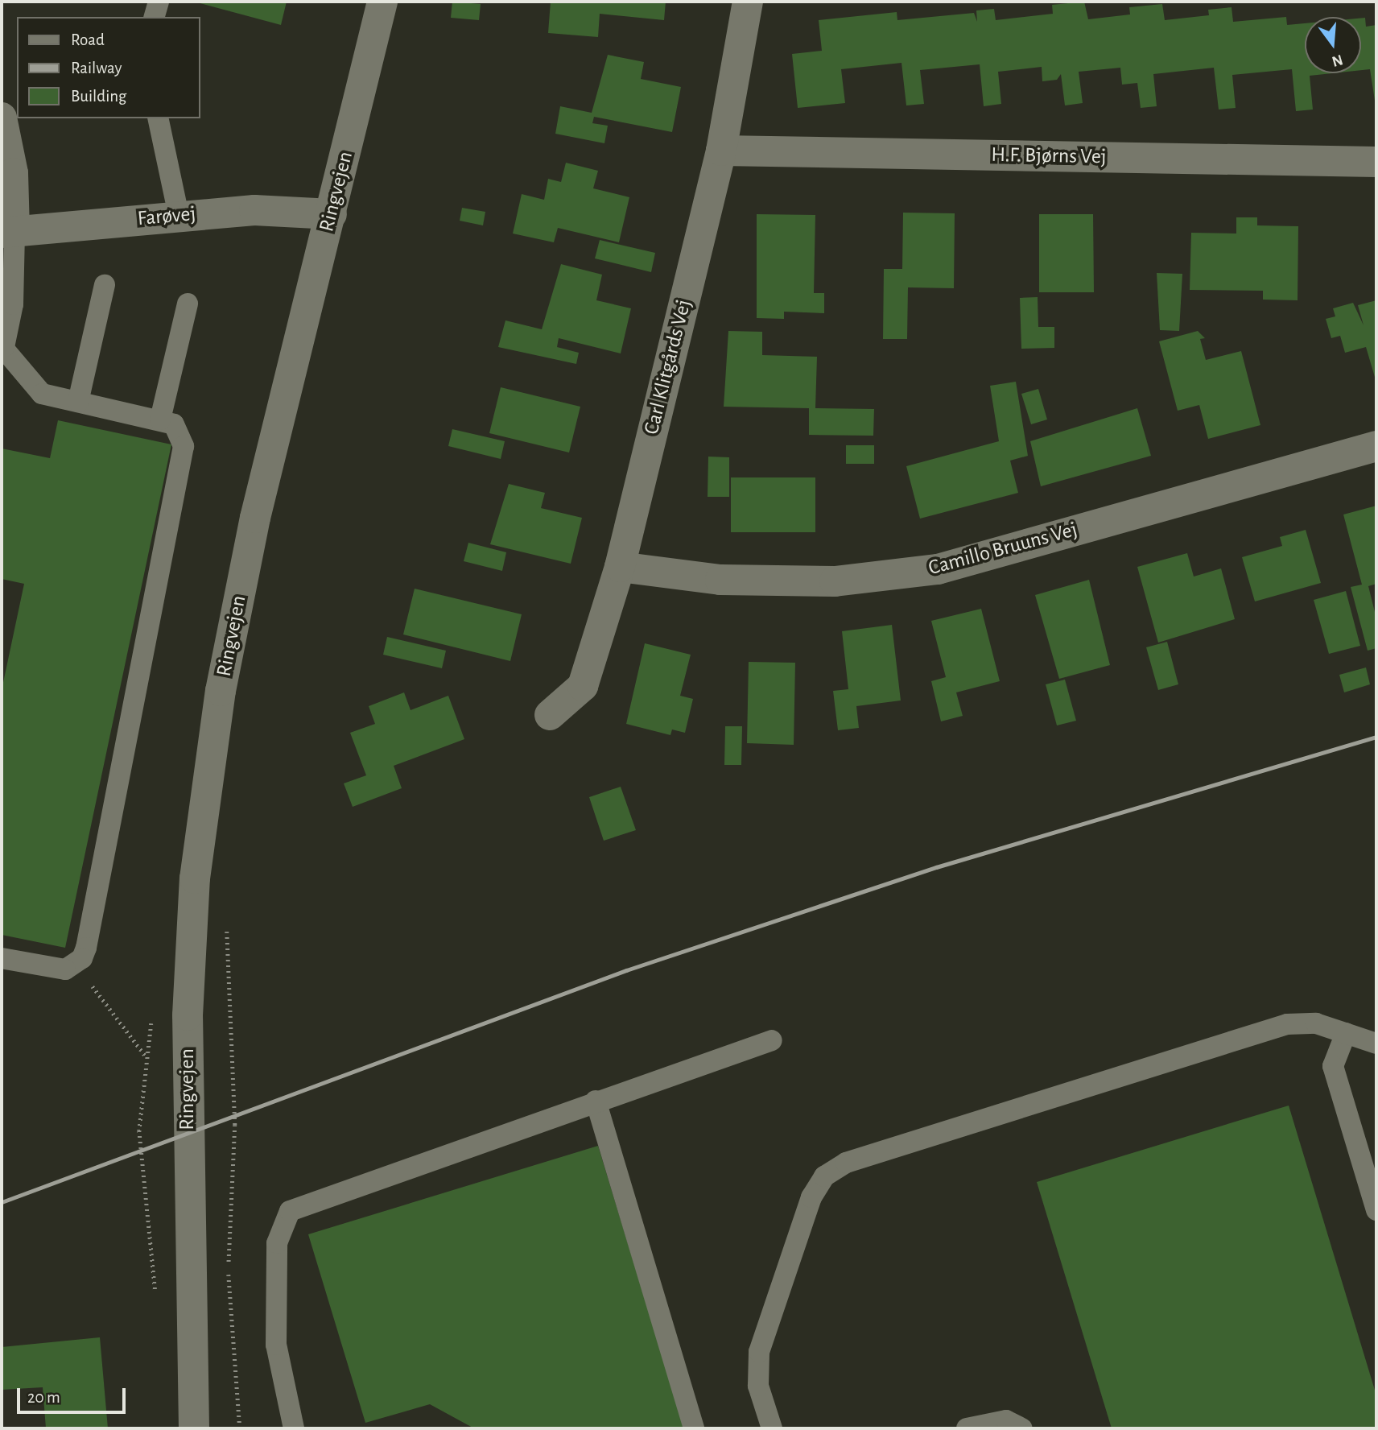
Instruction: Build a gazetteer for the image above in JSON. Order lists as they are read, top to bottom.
{
  "streets": {
    "street": [
      "H.F. Bjørns Vej",
      "Ringvejen",
      "Farøvej",
      "Carl Klitgårds Vej",
      "Camillo Bruuns Vej"
    ]
  },
  "crossings": [
    ["H.F. Bjørns Vej", "Carl Klitgårds Vej"],
    ["Ringvejen", "Farøvej"],
    ["Carl Klitgårds Vej", "Camillo Bruuns Vej"]
  ],
  "legend": ["Road", "Railway", "Building"],
  "scale_bar": "20 m",
  "north": "bottom"
}
